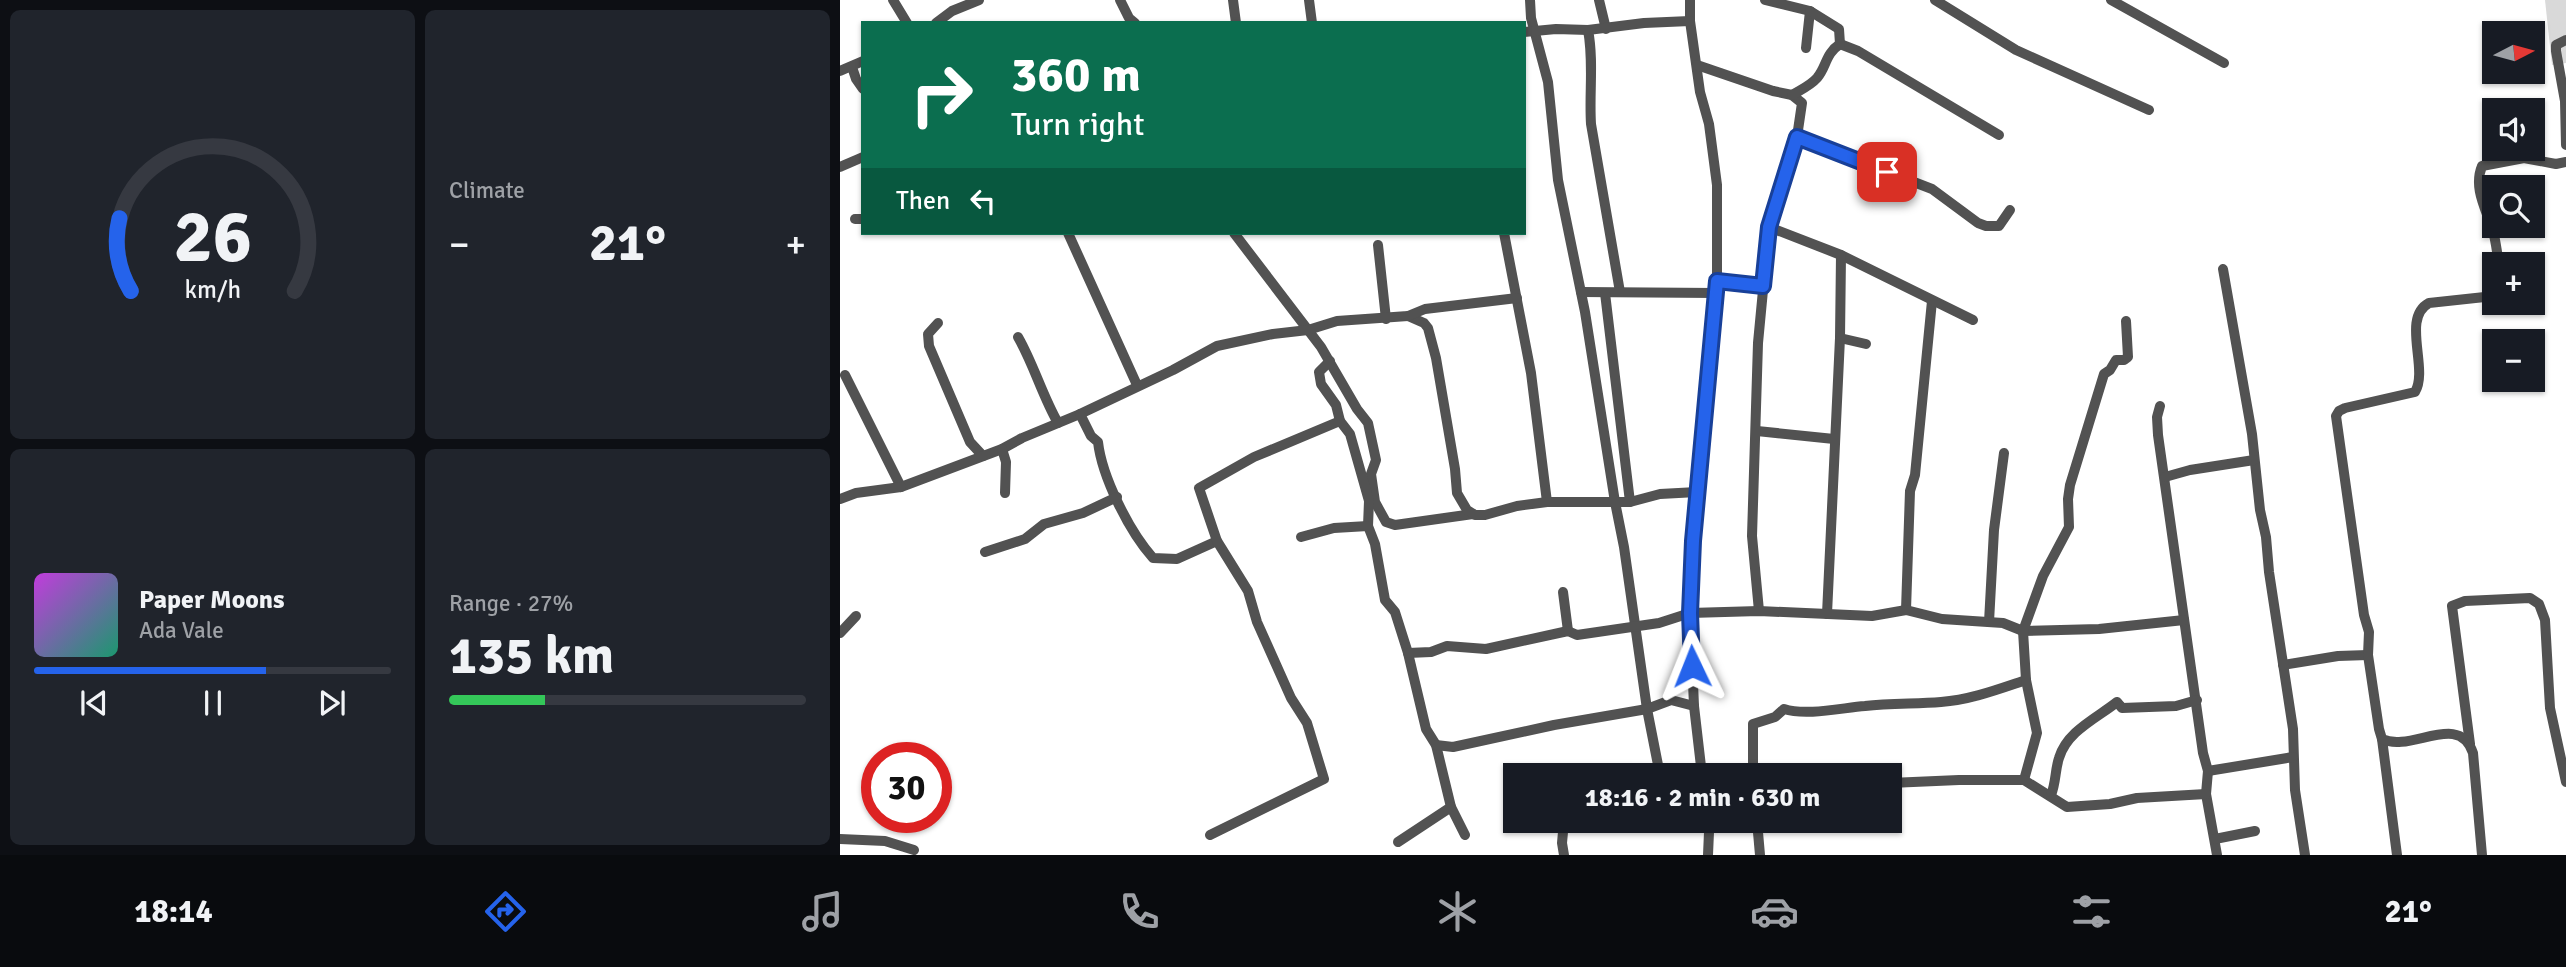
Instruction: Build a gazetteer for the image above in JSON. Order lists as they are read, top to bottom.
{
  "north": "right",
  "page": {
    "tile": [
      "Climate",
      ["Range · 27%", "135 km"]
    ],
    "map_buttons": ["+", "−"],
    "turn": ["360 m", "Turn right"],
    "then": "Then",
    "heat": ["−", "21°", "+"],
    "song": ["Paper Moons", "Ada Vale"],
    "limit": "30",
    "trip": "18:16 · 2 min · 630 m",
    "tabs": ["18:14", "21°"],
    "gauge": ["26", "km/h"]
  }
}
